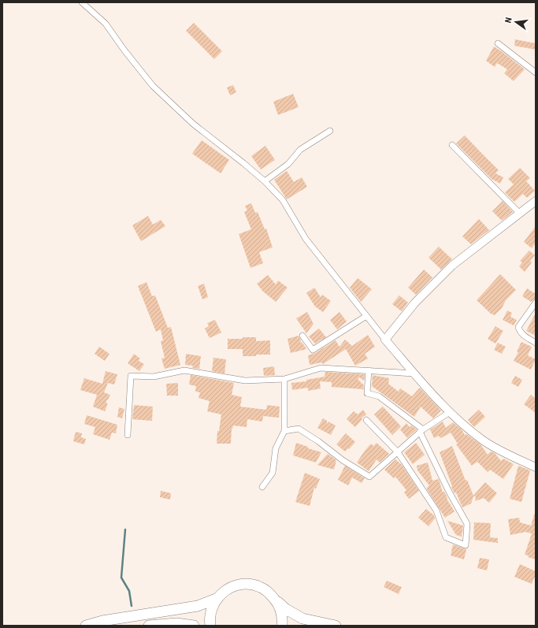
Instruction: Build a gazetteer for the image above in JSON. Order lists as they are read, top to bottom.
{
  "north": "left"
}
